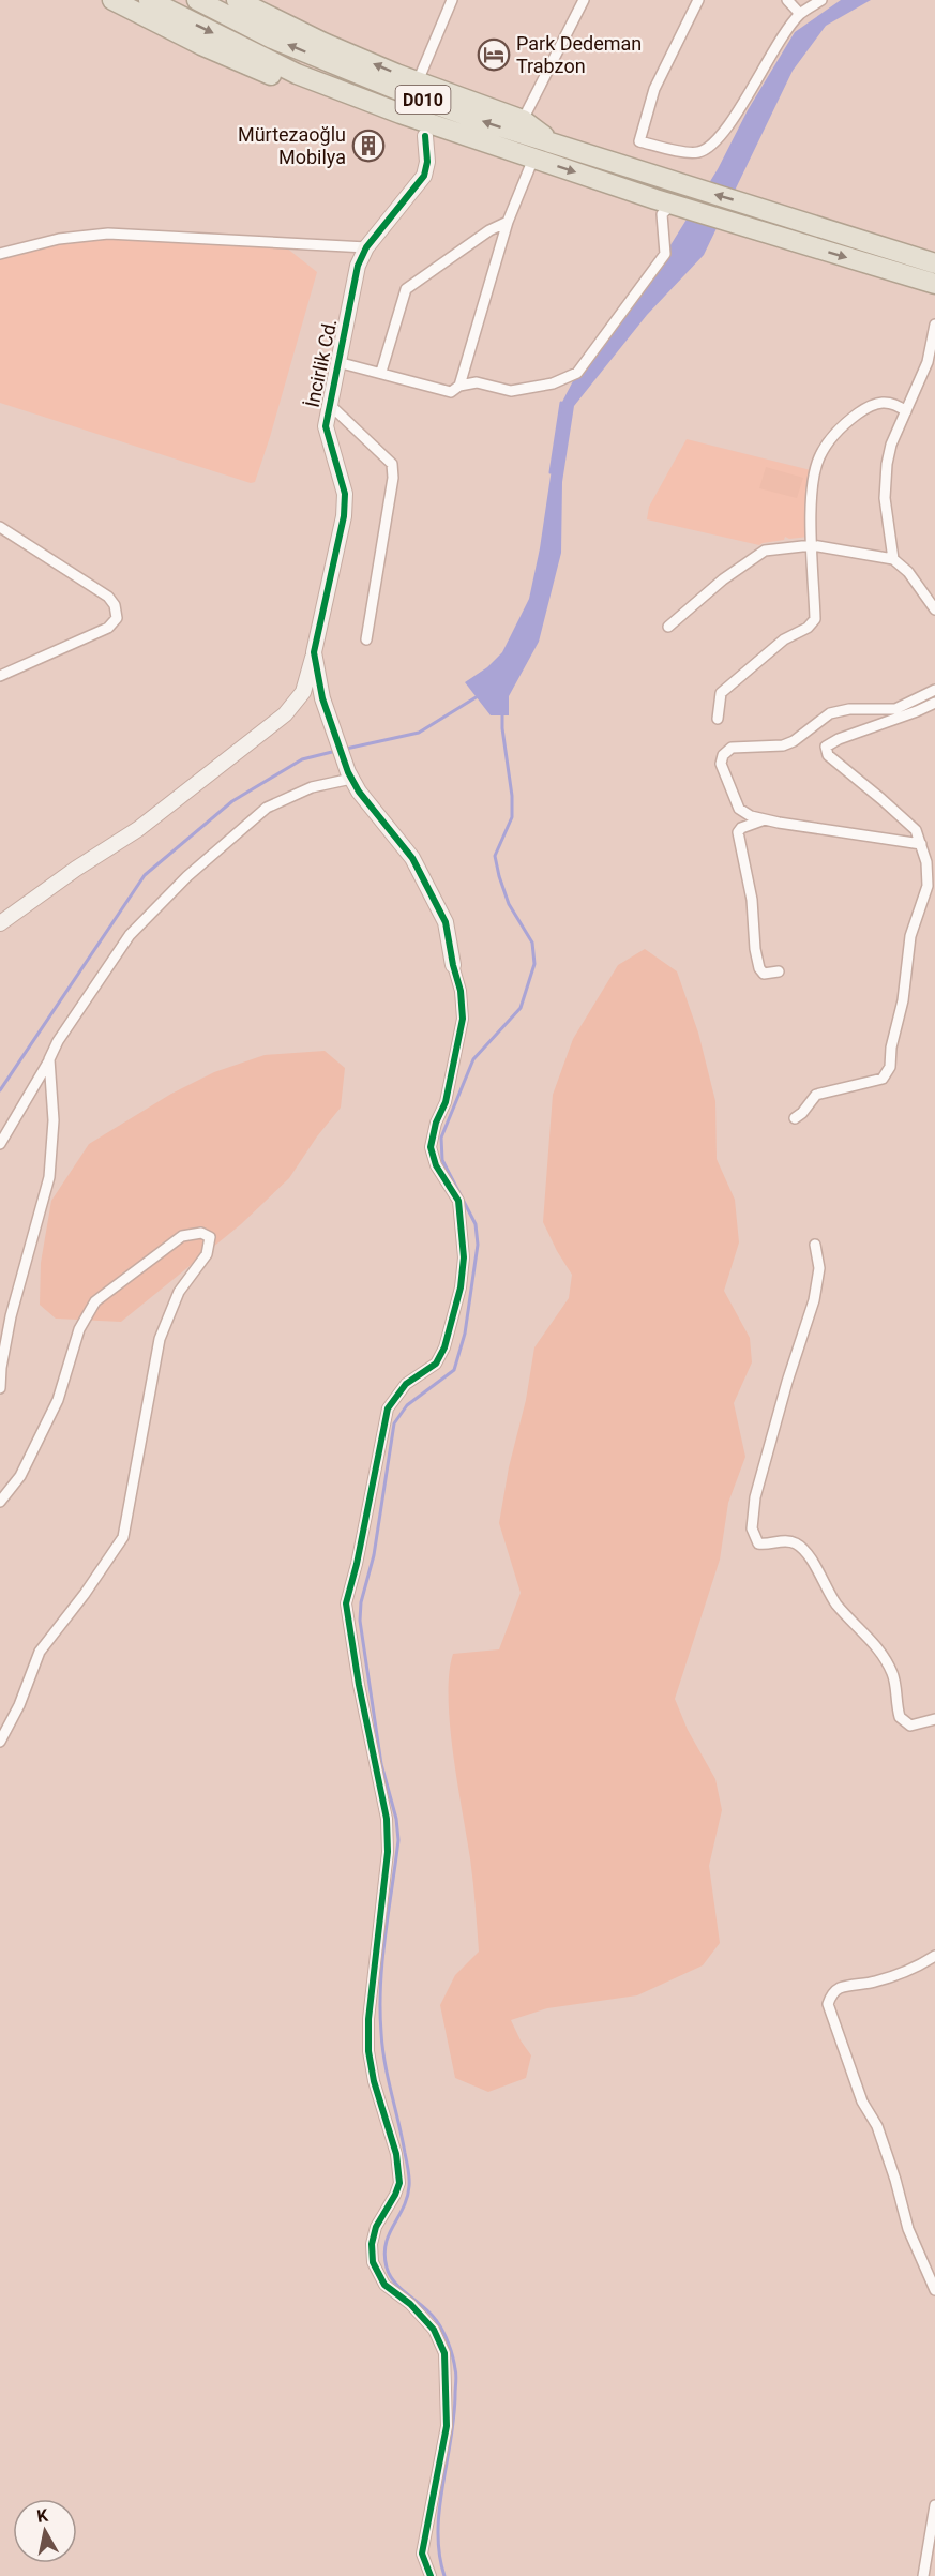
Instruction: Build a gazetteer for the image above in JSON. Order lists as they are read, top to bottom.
{
  "streets": {
    "highway": ["D010"],
    "street": ["İncirlik Cd."]
  },
  "places": {
    "hotel": ["Park Dedeman Trabzon"],
    "building": ["Mürtezaoğlu Mobilya"]
  },
  "north": "top"
}
